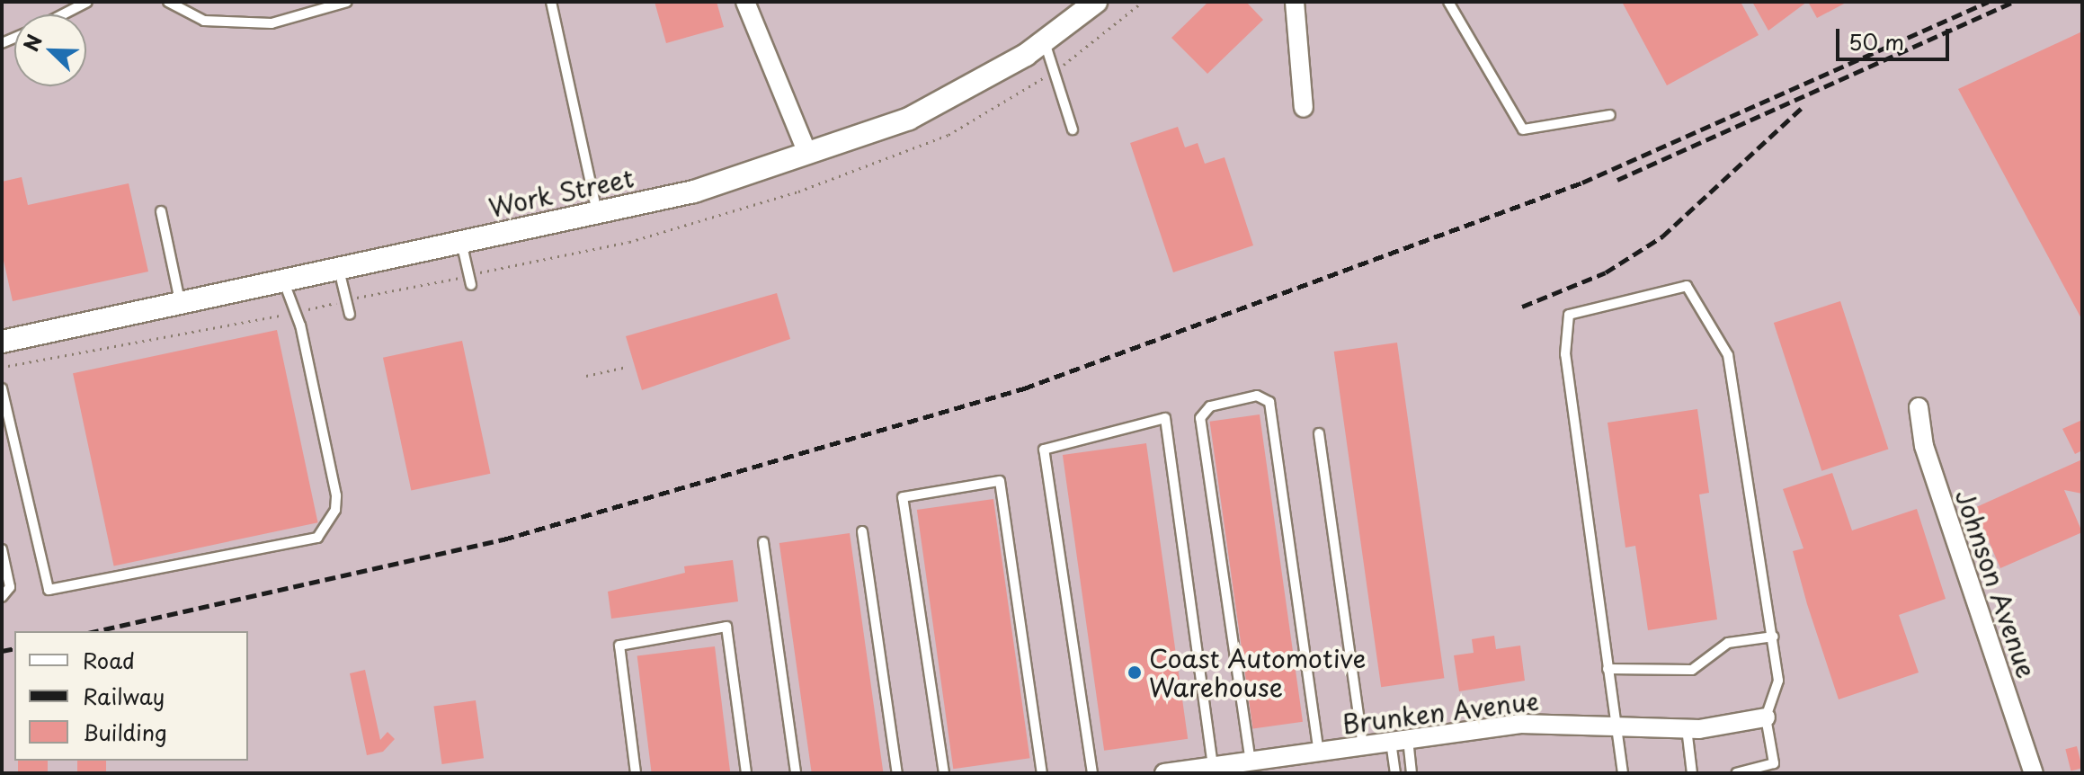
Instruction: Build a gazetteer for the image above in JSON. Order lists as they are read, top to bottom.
{
  "streets": {
    "street": ["Work Street", "Johnson Avenue", "Brunken Avenue"]
  },
  "places": ["Coast Automotive Warehouse"],
  "legend": ["Road", "Railway", "Building"],
  "scale_bar": "50 m",
  "north": "top left"
}
